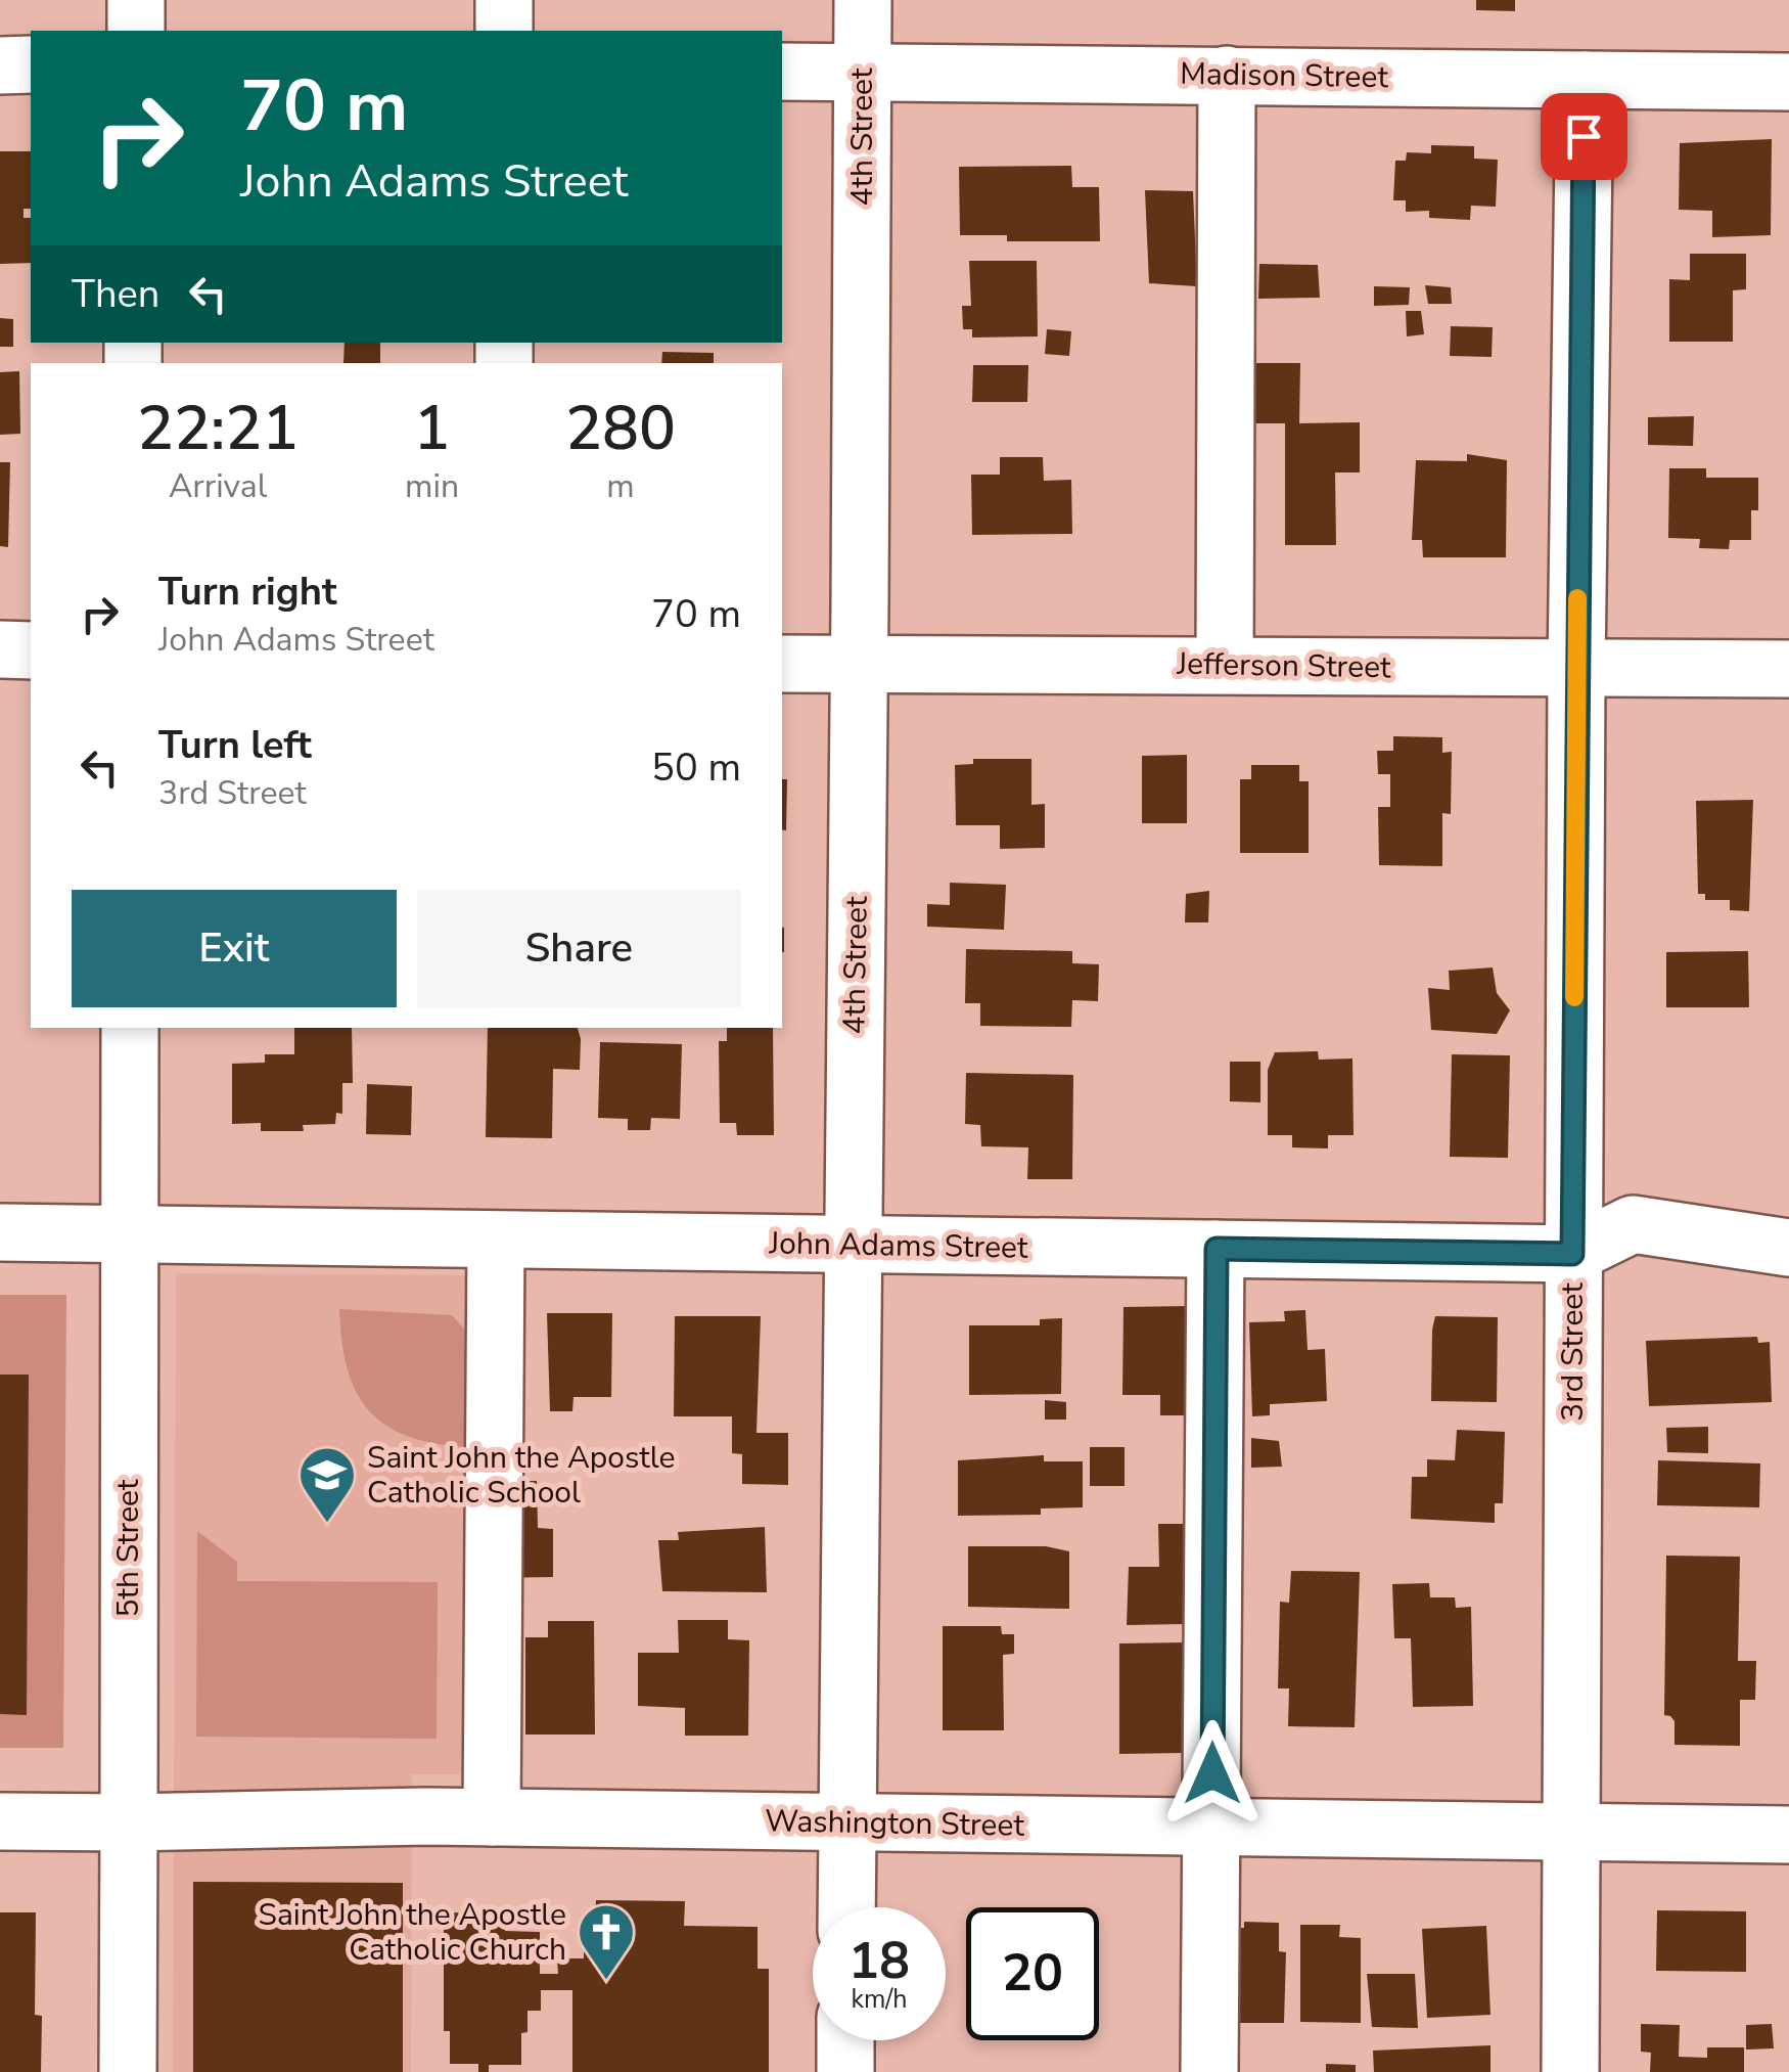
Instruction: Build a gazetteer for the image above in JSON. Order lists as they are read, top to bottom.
{
  "streets": {
    "street": [
      "Madison Street",
      "4th Street",
      "Jefferson Street",
      "John Adams Street",
      "3rd Street",
      "5th Street",
      "Washington Street"
    ]
  },
  "crossings": [
    ["Madison Street", "4th Street"],
    ["Madison Street", "3rd Street"],
    ["4th Street", "Jefferson Street"],
    ["4th Street", "John Adams Street"],
    ["4th Street", "Washington Street"],
    ["Jefferson Street", "3rd Street"],
    ["John Adams Street", "3rd Street"],
    ["John Adams Street", "5th Street"],
    ["3rd Street", "Washington Street"],
    ["5th Street", "Washington Street"]
  ],
  "places": {
    "school or university": ["Saint John the Apostle Catholic School"],
    "church": ["Saint John the Apostle Catholic Church"]
  },
  "page": {
    "turn": ["70 m", "John Adams Street"],
    "then": "Then",
    "eta": [
      "22:21",
      "Arrival",
      "1",
      "min",
      "280",
      "m"
    ],
    "list": [
      {
        "name": "Turn right",
        "note": "John Adams Street",
        "value": "70 m"
      },
      {
        "name": "Turn left",
        "note": "3rd Street",
        "value": "50 m"
      }
    ],
    "buttons": ["Exit", "Share"],
    "speed": "18 km/h",
    "limit": "20"
  }
}
